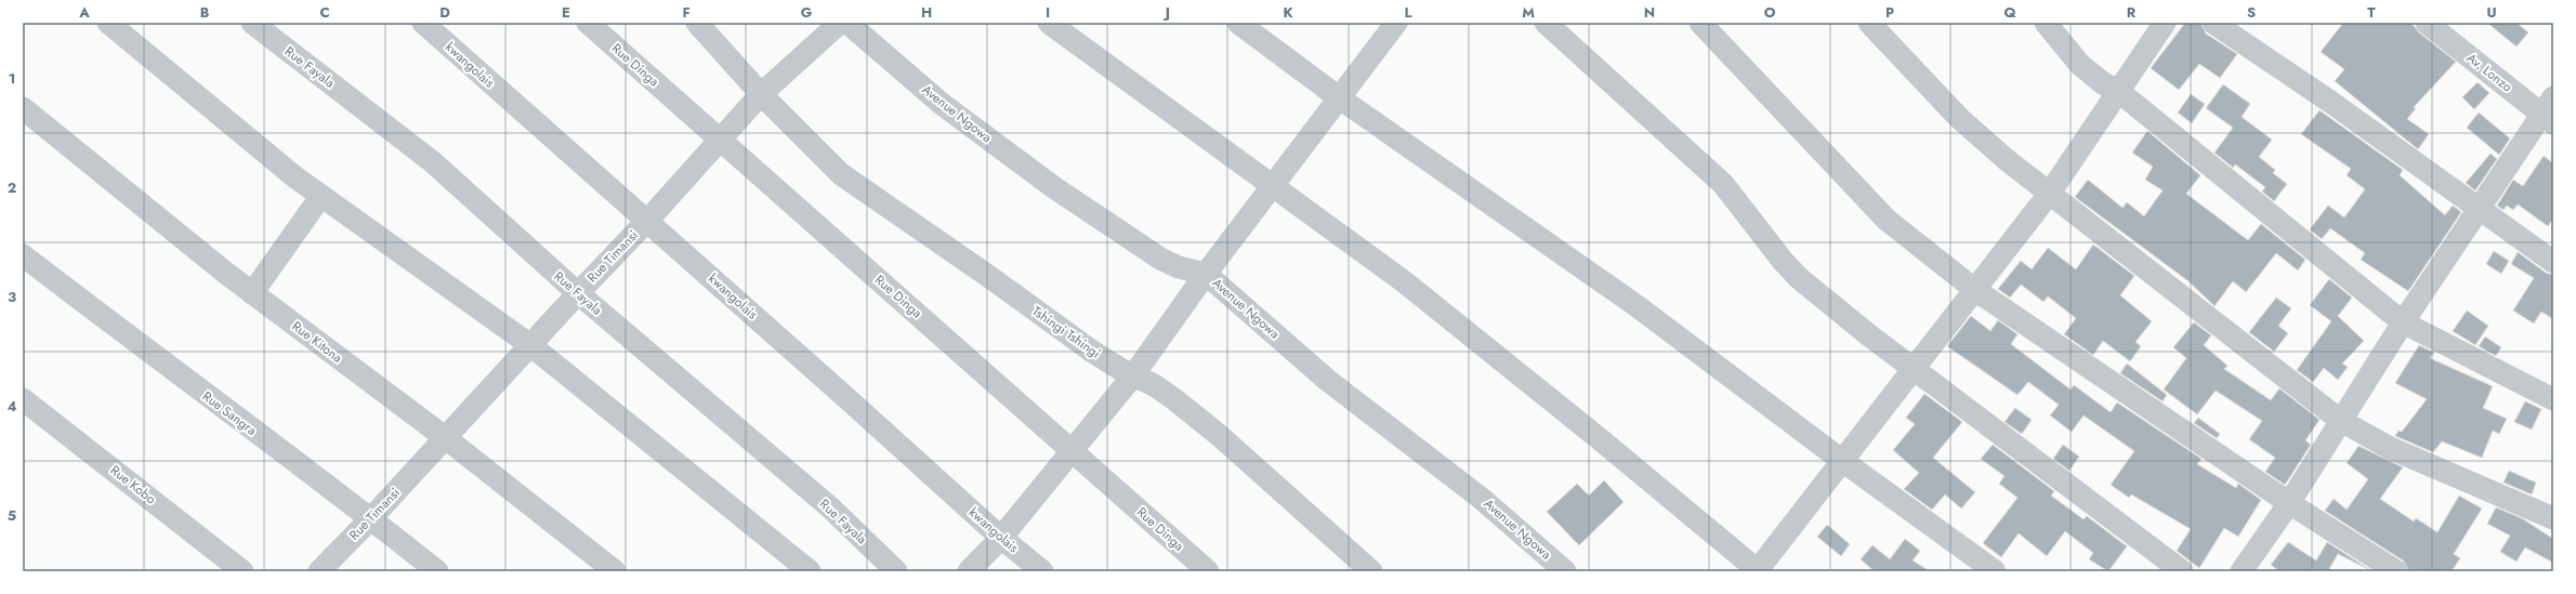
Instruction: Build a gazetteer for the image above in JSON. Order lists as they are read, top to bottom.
{
  "streets": {
    "street": [
      "kwangolais",
      "Rue Dinga",
      "Rue Fayala",
      "Av. Lonzo",
      "Avenue Ngowa",
      "Rue Timansi",
      "Tshingi Tshingi",
      "Rue Kitona",
      "Rue Sangra",
      "Rue Kobo"
    ]
  },
  "crossings": [
    ["kwangolais", "Rue Timansi"],
    ["Rue Dinga", "Rue Timansi"],
    ["Rue Fayala", "Rue Timansi"],
    ["Rue Timansi", "Tshingi Tshingi"],
    ["Rue Timansi", "Rue Kitona"],
    ["Rue Timansi", "Rue Sangra"]
  ],
  "grid": {
    "columns": [
      "A",
      "B",
      "C",
      "D",
      "E",
      "F",
      "G",
      "H",
      "I",
      "J",
      "K",
      "L",
      "M",
      "N",
      "O",
      "P",
      "Q",
      "R",
      "S",
      "T",
      "U"
    ],
    "rows": [
      "1",
      "2",
      "3",
      "4",
      "5"
    ]
  }
}
